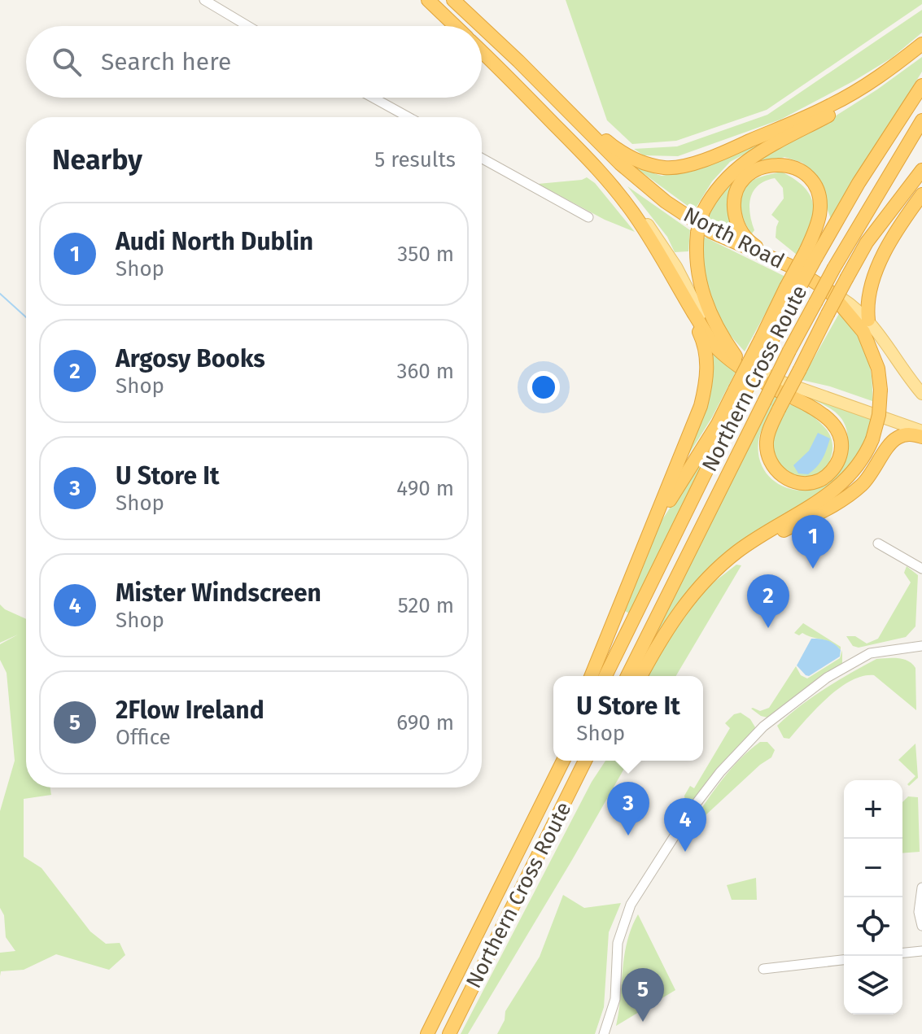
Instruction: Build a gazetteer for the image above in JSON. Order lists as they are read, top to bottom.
{
  "streets": {
    "highway": ["North Road", "Northern Cross Route"]
  },
  "page": {
    "search": "Search here",
    "heading": ["Nearby", "5 results"],
    "list": [
      {
        "mark": "1",
        "name": "Audi North Dublin",
        "note": "Shop",
        "value": "350 m"
      },
      {
        "mark": "2",
        "name": "Argosy Books",
        "note": "Shop",
        "value": "360 m"
      },
      {
        "mark": "3",
        "name": "U Store It",
        "note": "Shop",
        "value": "490 m"
      },
      {
        "mark": "4",
        "name": "Mister Windscreen",
        "note": "Shop",
        "value": "520 m"
      },
      {
        "mark": "5",
        "name": "2Flow Ireland",
        "note": "Office",
        "value": "690 m"
      }
    ],
    "pins": [
      "1",
      "2",
      "3",
      "4",
      "5"
    ],
    "popup": ["U Store It", "Shop"],
    "map_buttons": ["+", "−"]
  }
}
